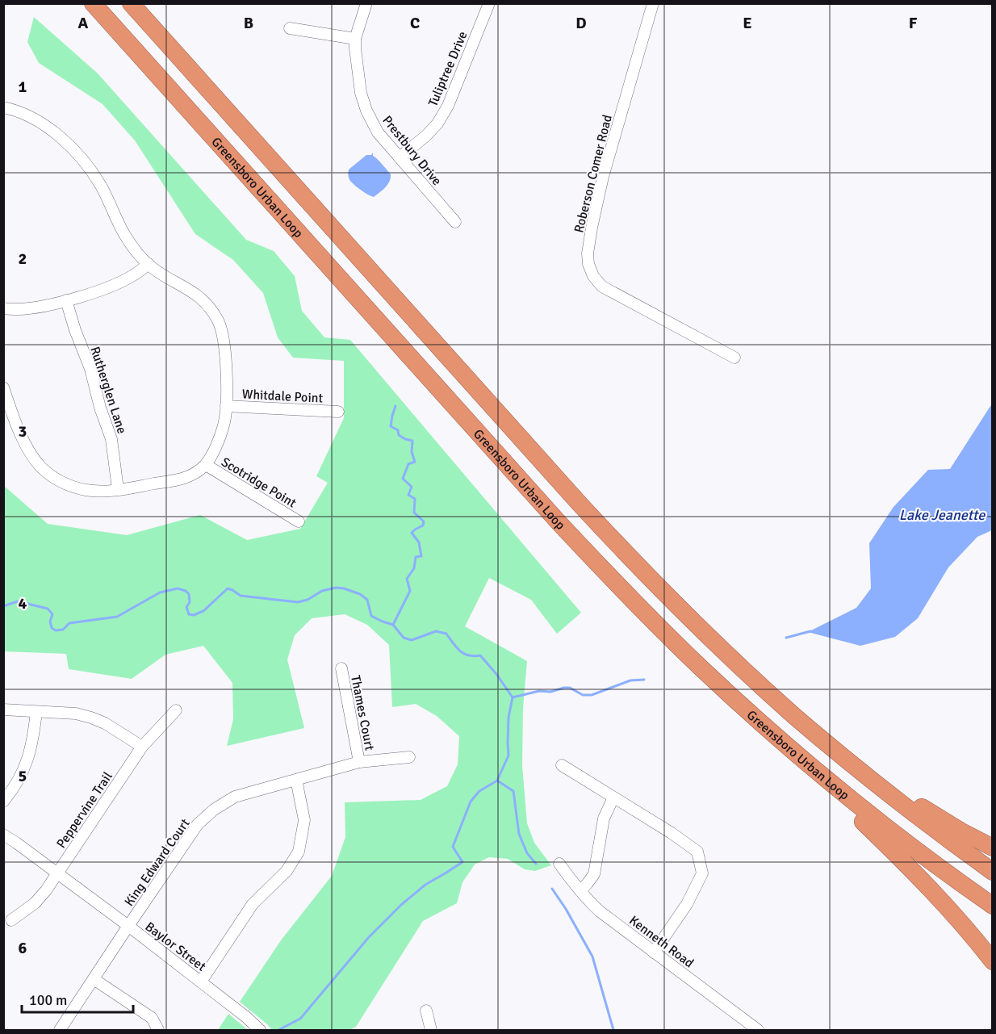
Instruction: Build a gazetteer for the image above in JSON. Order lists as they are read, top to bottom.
{
  "streets": {
    "highway": ["Greensboro Urban Loop"],
    "street": [
      "Tuliptree Drive",
      "Prestbury Drive",
      "Roberson Comer Road",
      "Rutherglen Lane",
      "Whitdale Point",
      "Scotridge Point",
      "Thames Court",
      "Peppervine Trail",
      "King Edward Court",
      "Kenneth Road",
      "Baylor Street"
    ]
  },
  "crossings": [
    ["Tuliptree Drive", "Prestbury Drive"],
    ["Thames Court", "King Edward Court"],
    ["Peppervine Trail", "Baylor Street"],
    ["King Edward Court", "Baylor Street"]
  ],
  "water": ["Lake Jeanette"],
  "scale_bar": "100 m",
  "grid": {
    "columns": [
      "A",
      "B",
      "C",
      "D",
      "E",
      "F"
    ],
    "rows": [
      "1",
      "2",
      "3",
      "4",
      "5",
      "6"
    ]
  }
}
